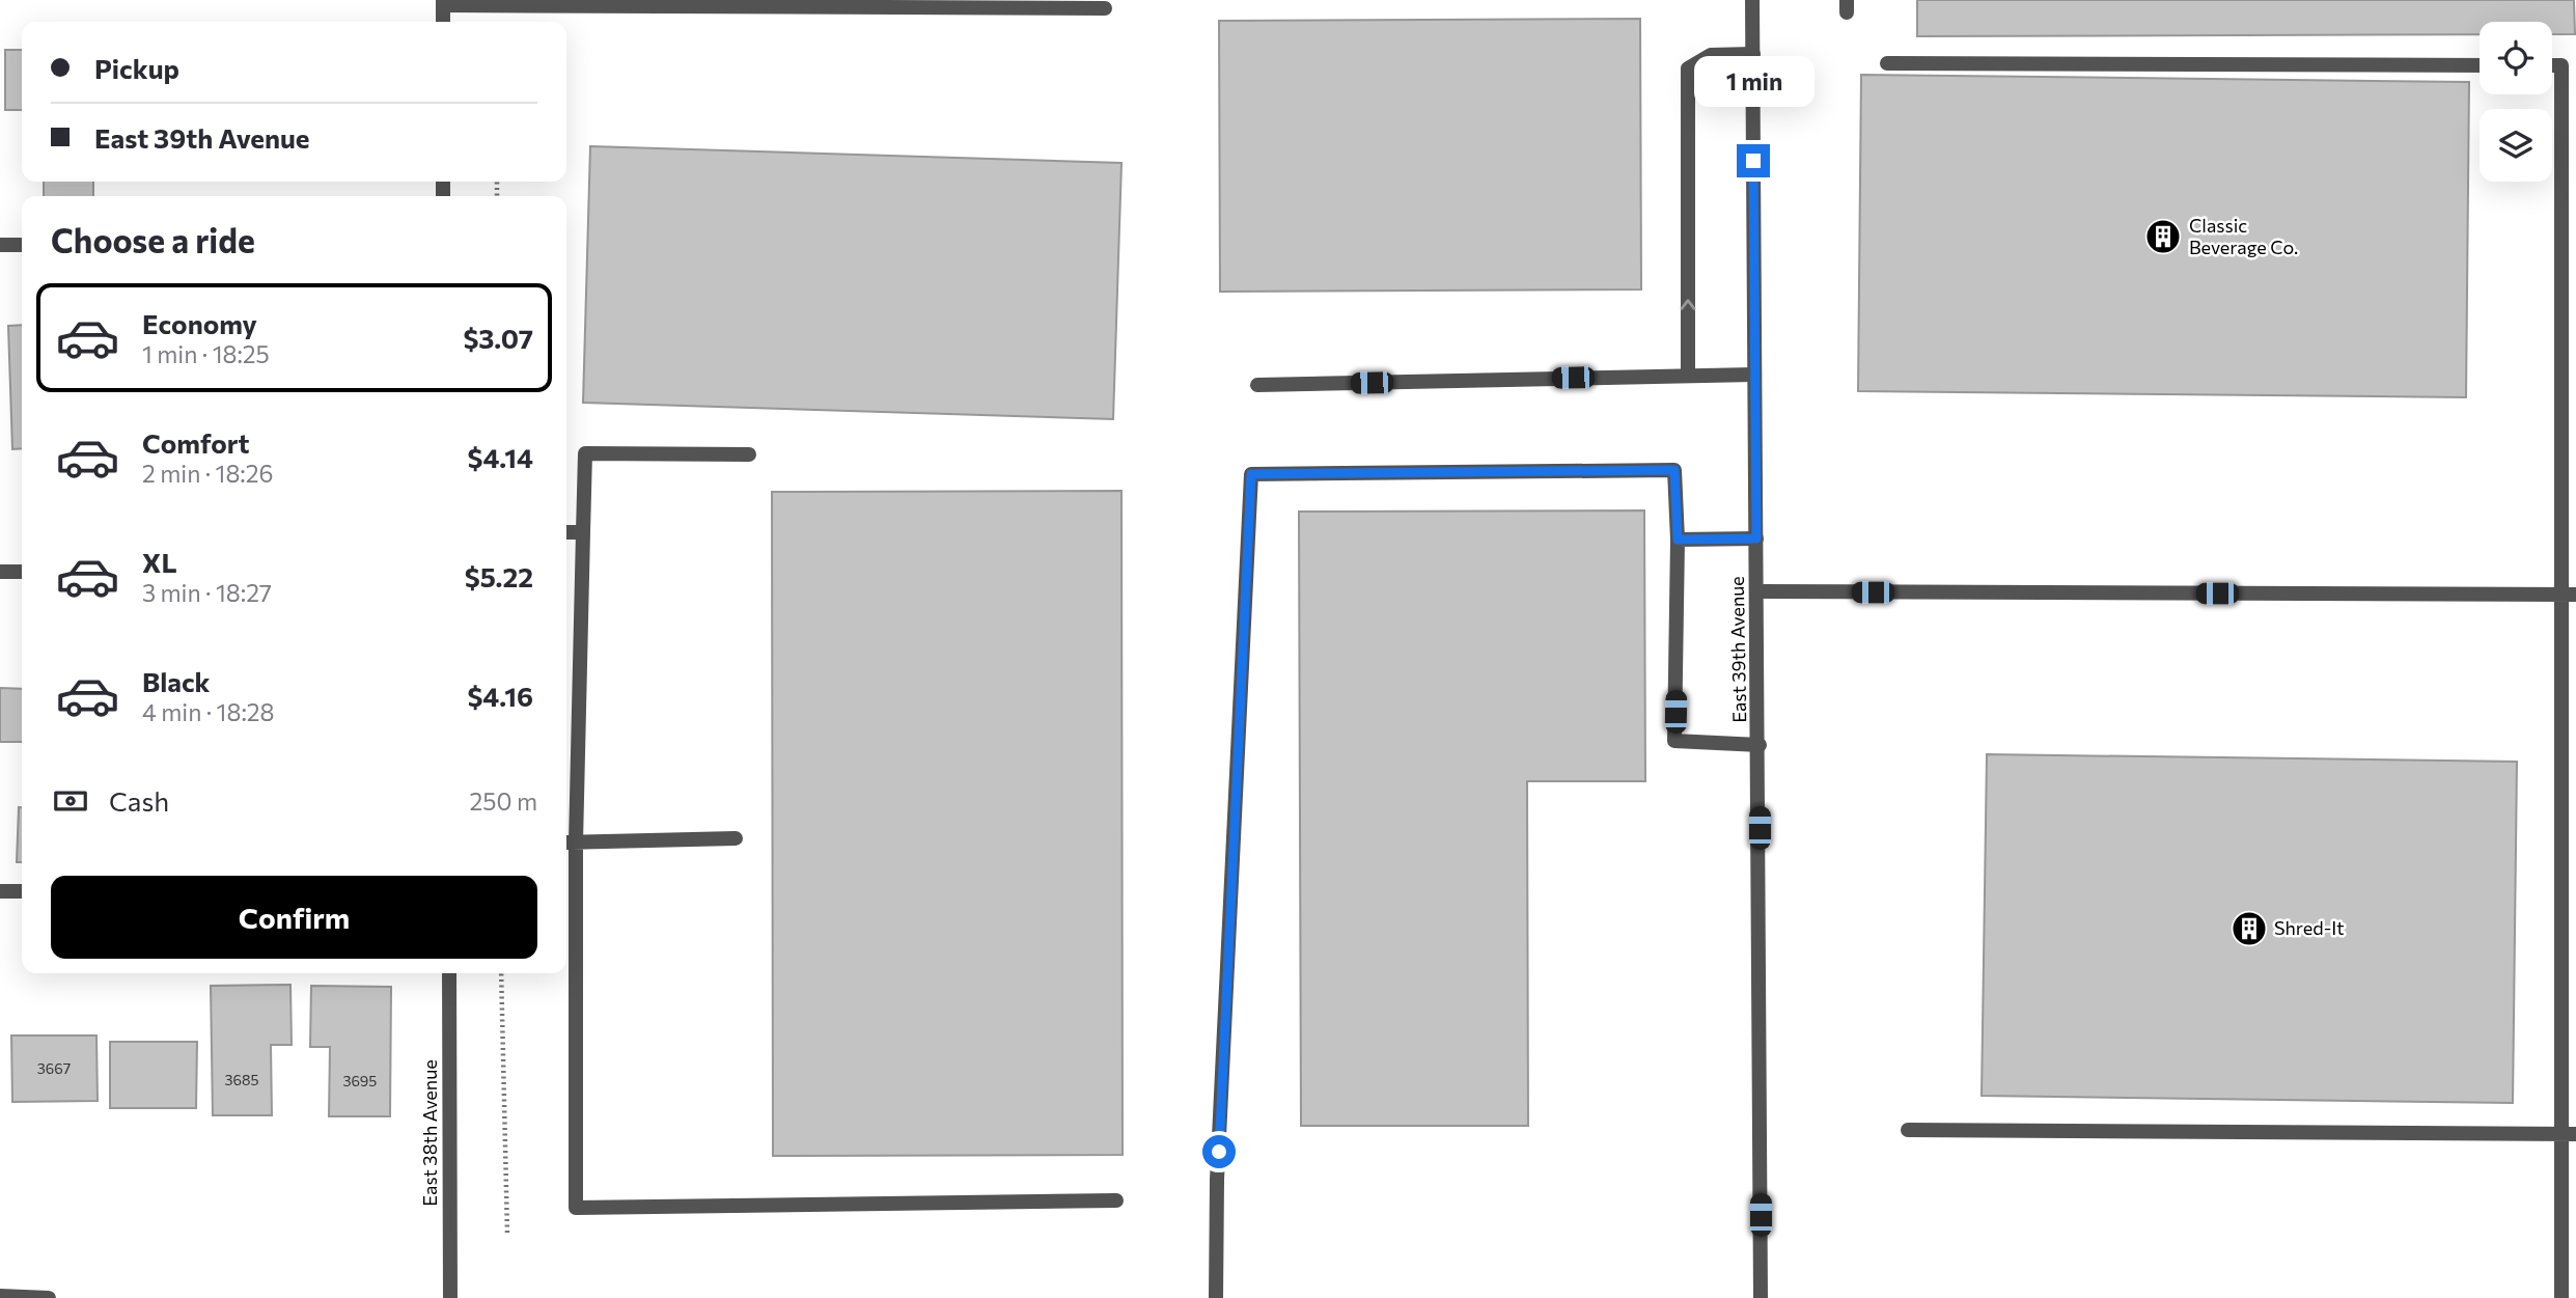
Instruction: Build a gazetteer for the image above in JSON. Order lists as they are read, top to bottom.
{
  "streets": {
    "street": ["East 39th Avenue", "East 38th Avenue"]
  },
  "places": {
    "building": ["Classic Beverage Co.", "Shred-It"]
  },
  "house_numbers": ["3667", "3685", "3695"],
  "page": {
    "banner": ["Pickup", "East 39th Avenue"],
    "bubble": "1 min",
    "heading": "Choose a ride",
    "list": [
      {
        "name": "Economy",
        "note": "1 min · 18:25",
        "value": "$3.07"
      },
      {
        "name": "Comfort",
        "note": "2 min · 18:26",
        "value": "$4.14"
      },
      {
        "name": "XL",
        "note": "3 min · 18:27",
        "value": "$5.22"
      },
      {
        "name": "Black",
        "note": "4 min · 18:28",
        "value": "$4.16"
      }
    ],
    "pay": ["Cash", "250 m"],
    "buttons": "Confirm"
  }
}
